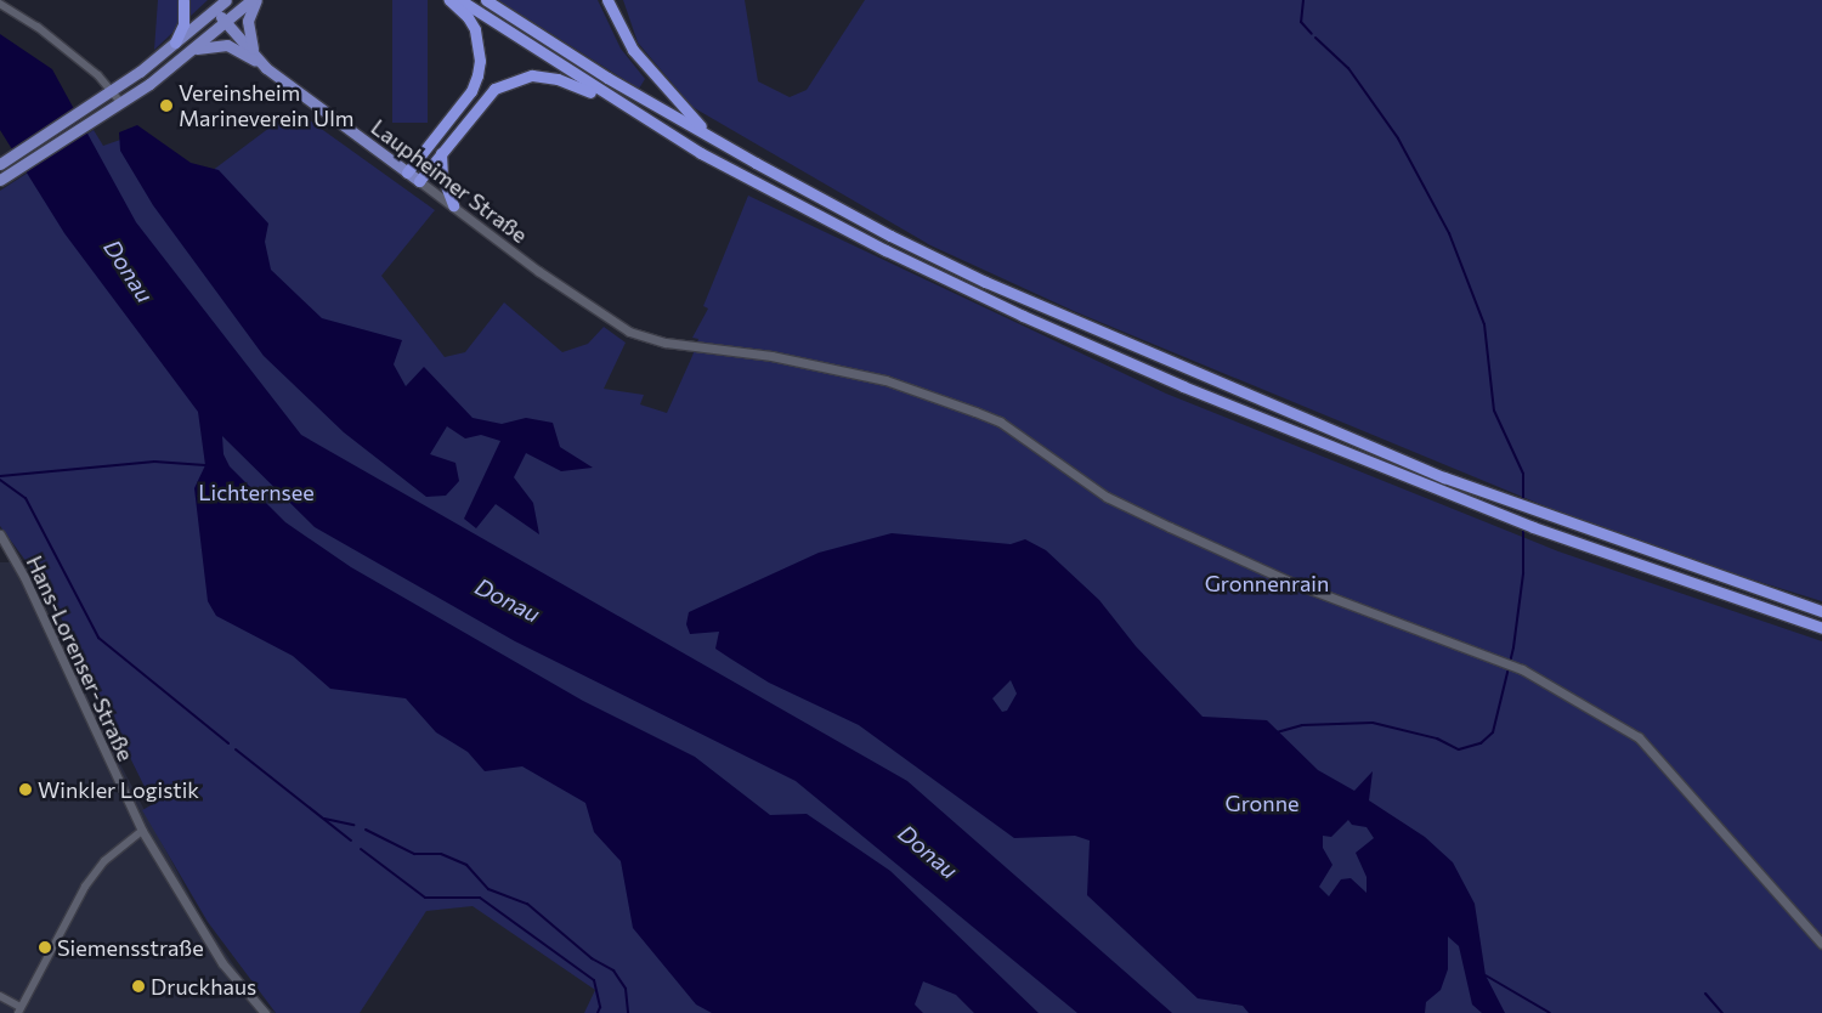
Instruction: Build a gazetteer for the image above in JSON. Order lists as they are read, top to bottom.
{
  "streets": {
    "main road": ["Laupheimer Straße"],
    "street": ["Hans-Lorenser-Straße"]
  },
  "water": ["Donau"],
  "parks": ["Lichternsee", "Gronnenrain", "Gronne"],
  "places": [
    "Vereinsheim Marineverein Ulm",
    "Winkler Logistik",
    "Siemensstraße",
    "Druckhaus"
  ]
}
